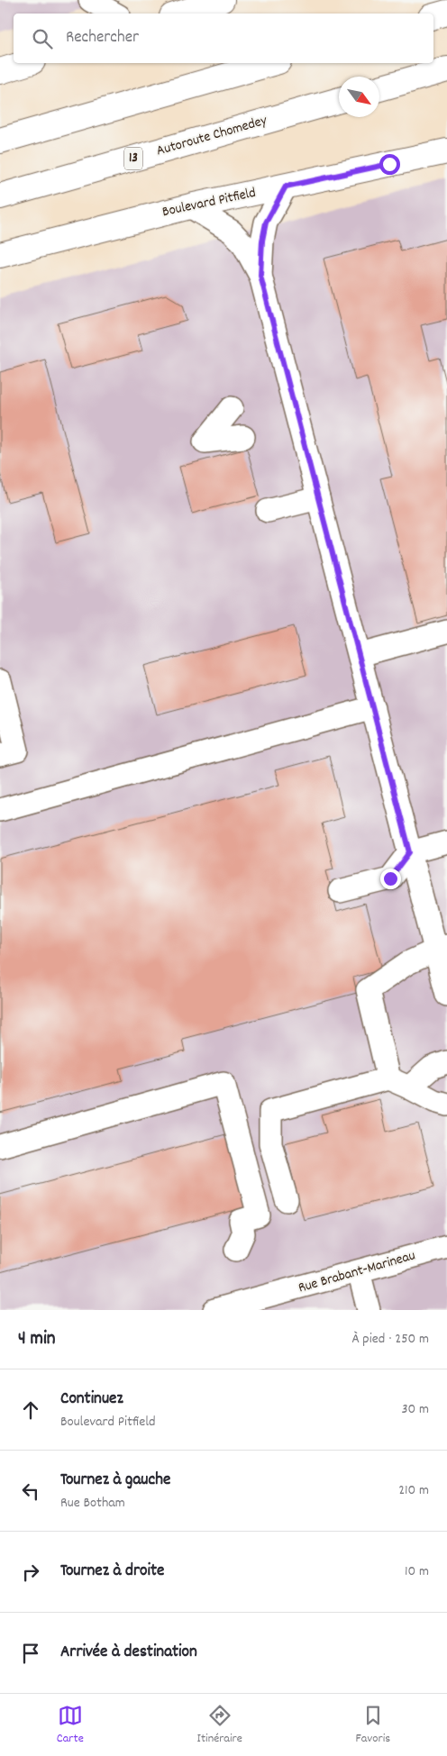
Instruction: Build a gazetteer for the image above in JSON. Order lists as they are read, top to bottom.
{
  "streets": {
    "main road": ["Autoroute Chomedey", "13", "Boulevard Pitfield"],
    "street": ["Rue Brabant-Marineau"]
  },
  "north": "bottom right",
  "page": {
    "search": "Rechercher",
    "heading": ["4 min", "À pied · 250 m"],
    "list": [
      ["Continuez", "Boulevard Pitfield", "30 m"],
      ["Tournez à gauche", "Rue Botham", "210 m"],
      ["Tournez à droite", "10 m"],
      "Arrivée à destination"
    ],
    "nav": ["Carte", "Itinéraire", "Favoris"]
  }
}
